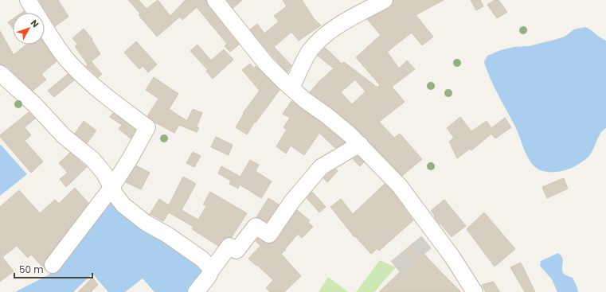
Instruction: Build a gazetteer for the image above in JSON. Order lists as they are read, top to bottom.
{
  "scale_bar": "50 m",
  "north": "top right"
}
